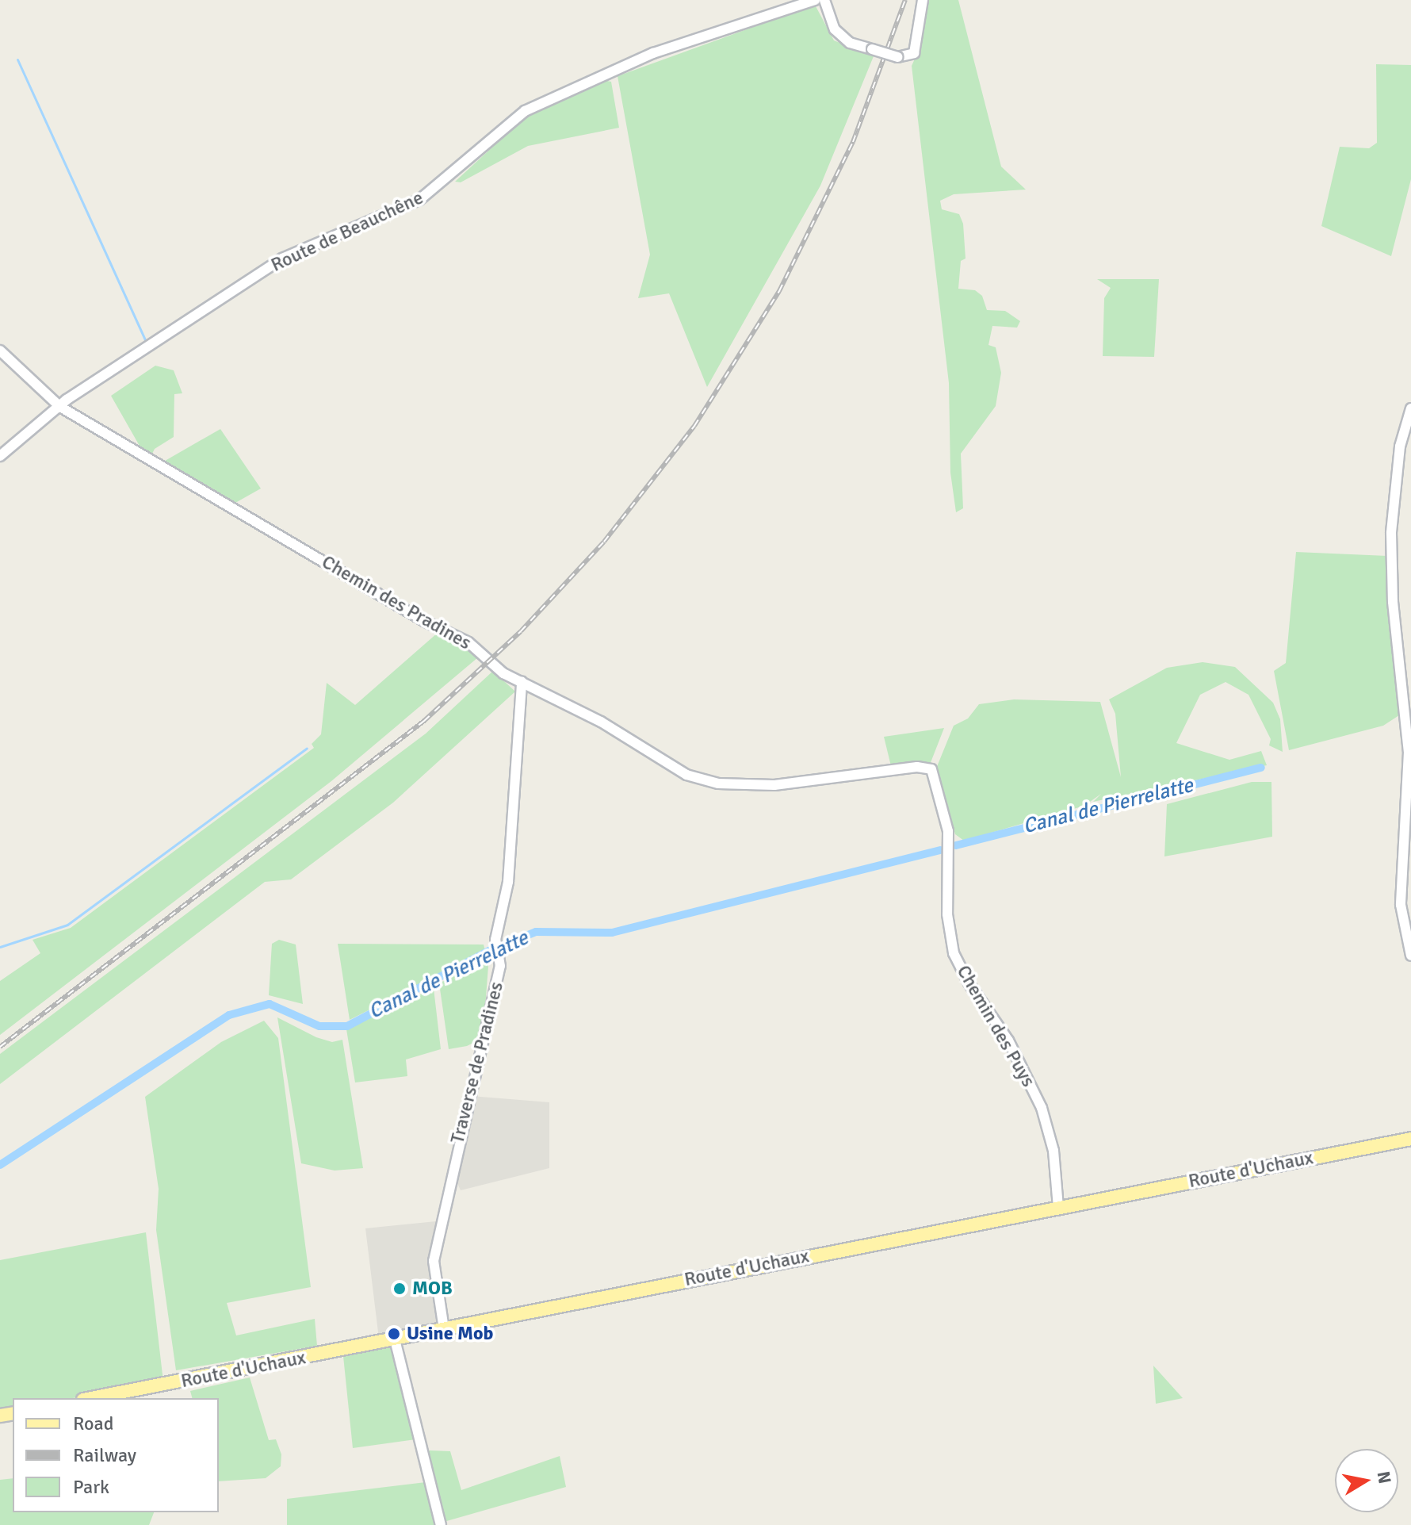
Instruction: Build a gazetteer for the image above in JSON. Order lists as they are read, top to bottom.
{
  "streets": {
    "main road": ["Route d'Uchaux"],
    "street": [
      "Route de Beauchêne",
      "Chemin des Pradines",
      "Chemin des Puys",
      "Traverse de Pradines"
    ]
  },
  "crossings": [
    ["Route de Beauchêne", "Chemin des Pradines"],
    ["Chemin des Pradines", "Chemin des Puys"],
    ["Chemin des Pradines", "Traverse de Pradines"],
    ["Chemin des Puys", "Route d'Uchaux"],
    ["Traverse de Pradines", "Route d'Uchaux"]
  ],
  "water": ["Canal de Pierrelatte"],
  "places": ["MOB", "Usine Mob"],
  "legend": ["Road", "Railway", "Park"],
  "north": "right"
}
